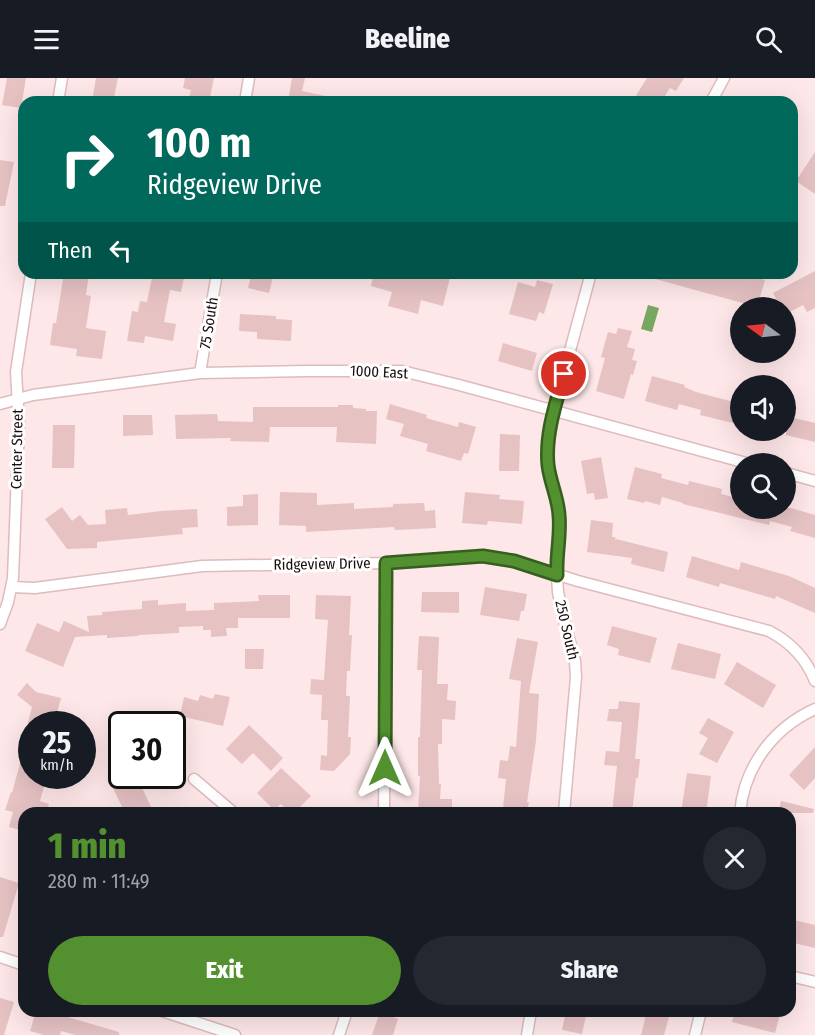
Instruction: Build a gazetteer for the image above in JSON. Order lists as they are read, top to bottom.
{
  "streets": {
    "street": [
      "75 South",
      "1000 East",
      "Center Street",
      "Ridgeview Drive",
      "250 South"
    ]
  },
  "crossings": [
    ["75 South", "1000 East"],
    ["1000 East", "Center Street"],
    ["1000 East", "250 South"],
    ["Center Street", "Ridgeview Drive"],
    ["Ridgeview Drive", "250 South"]
  ],
  "north": "left",
  "page": {
    "header": "Beeline",
    "turn": ["100 m", "Ridgeview Drive"],
    "then": "Then",
    "speed": "25 km/h",
    "limit": "30",
    "heading": ["1 min", "280 m · 11:49"],
    "buttons": ["Exit", "Share"]
  }
}
